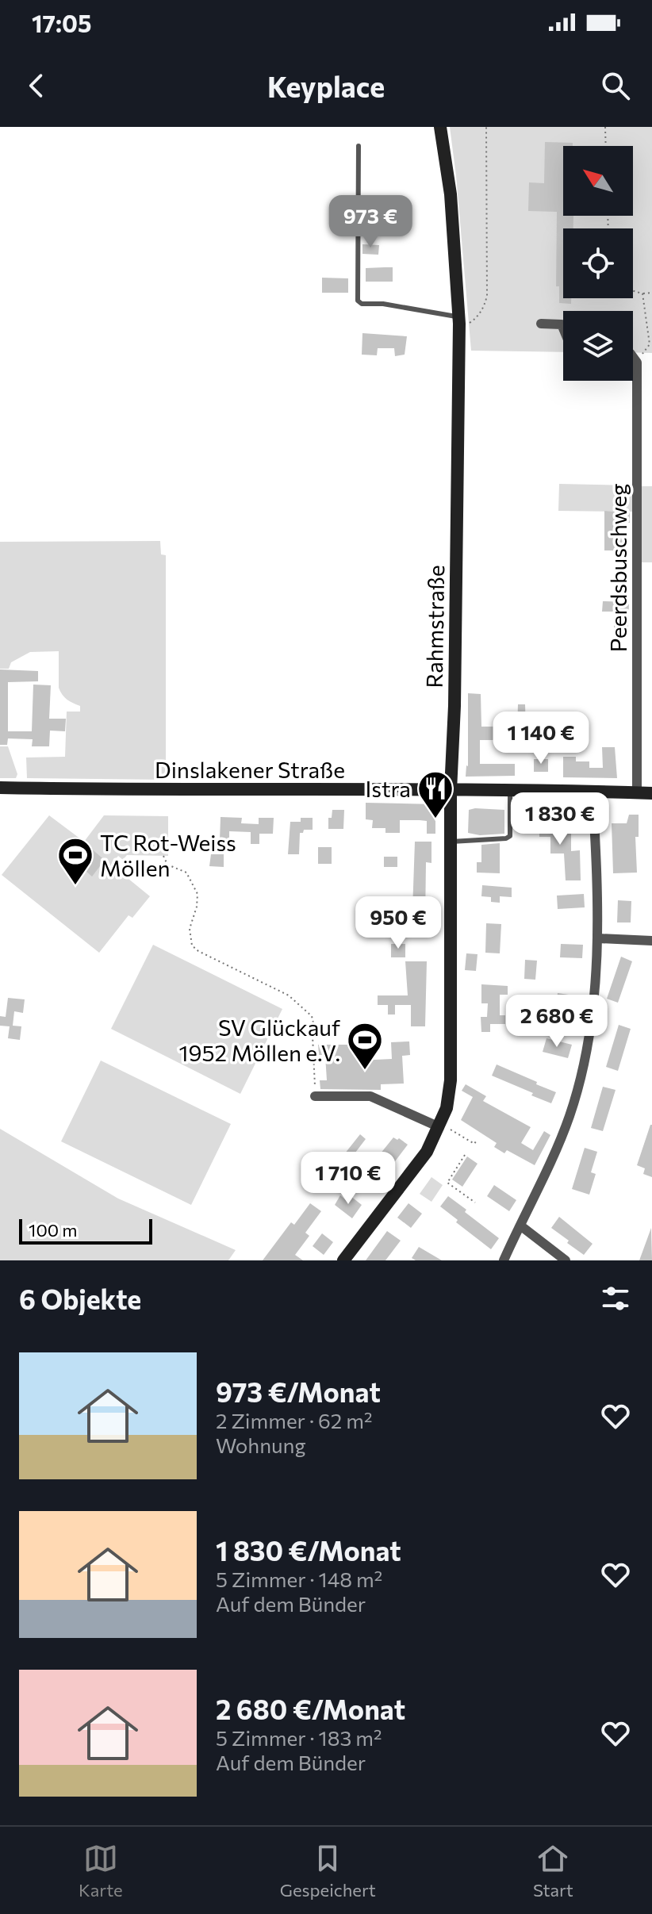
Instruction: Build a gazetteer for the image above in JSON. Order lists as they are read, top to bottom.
{
  "streets": {
    "main road": ["Rahmstraße", "Dinslakener Straße"],
    "street": ["Peerdsbuschweg"]
  },
  "crossings": [
    ["Peerdsbuschweg", "Dinslakener Straße"],
    ["Rahmstraße", "Dinslakener Straße"]
  ],
  "places": {
    "restaurant": ["Istra"],
    "sports": ["TC Rot-Weiss Möllen", "SV Glückauf 1952 Möllen e.V."]
  },
  "scale_bar": "100 m",
  "north": "top left",
  "page": {
    "status": "17:05",
    "header": "Keyplace",
    "price": [
      "973 €",
      "1 140 €",
      "1 830 €",
      "950 €",
      "2 680 €",
      "1 710 €"
    ],
    "scale": "100 m",
    "heading": "6 Objekte",
    "list": [
      {
        "name": "973 €/Monat",
        "note": "2 Zimmer · 62 m² · Wohnung"
      },
      {
        "name": "1 830 €/Monat",
        "note": "5 Zimmer · 148 m² · Auf dem Bünder"
      },
      {
        "name": "2 680 €/Monat",
        "note": "5 Zimmer · 183 m² · Auf dem Bünder"
      }
    ],
    "tabs": ["Karte", "Gespeichert", "Start"]
  }
}
